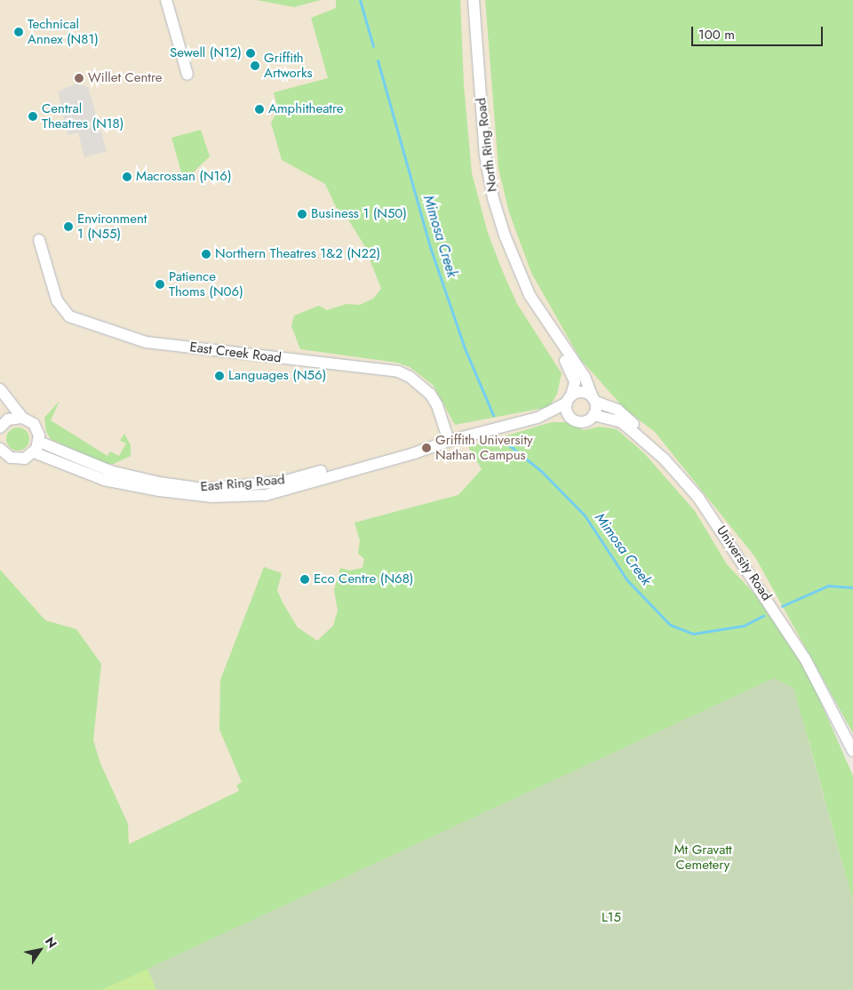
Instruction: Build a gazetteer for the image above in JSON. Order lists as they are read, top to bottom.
{
  "streets": {
    "street": [
      "North Ring Road",
      "East Creek Road",
      "East Ring Road",
      "University Road"
    ]
  },
  "crossings": [
    ["North Ring Road", "University Road"],
    ["East Creek Road", "East Ring Road"]
  ],
  "water": ["Mimosa Creek"],
  "parks": ["Mt Gravatt Cemetery", "L15"],
  "places": [
    "Technical Annex (N81)",
    "Sewell (N12)",
    "Griffith Artworks",
    "Willet Centre",
    "Amphitheatre",
    "Central Theatres (N18)",
    "Macrossan (N16)",
    "Business 1 (N50)",
    "Environment 1 (N55)",
    "Northern Theatres 1&2 (N22)",
    "Patience Thoms (N06)",
    "Languages (N56)",
    "Griffith University Nathan Campus",
    "Eco Centre (N68)"
  ],
  "scale_bar": "100 m",
  "north": "top right"
}
